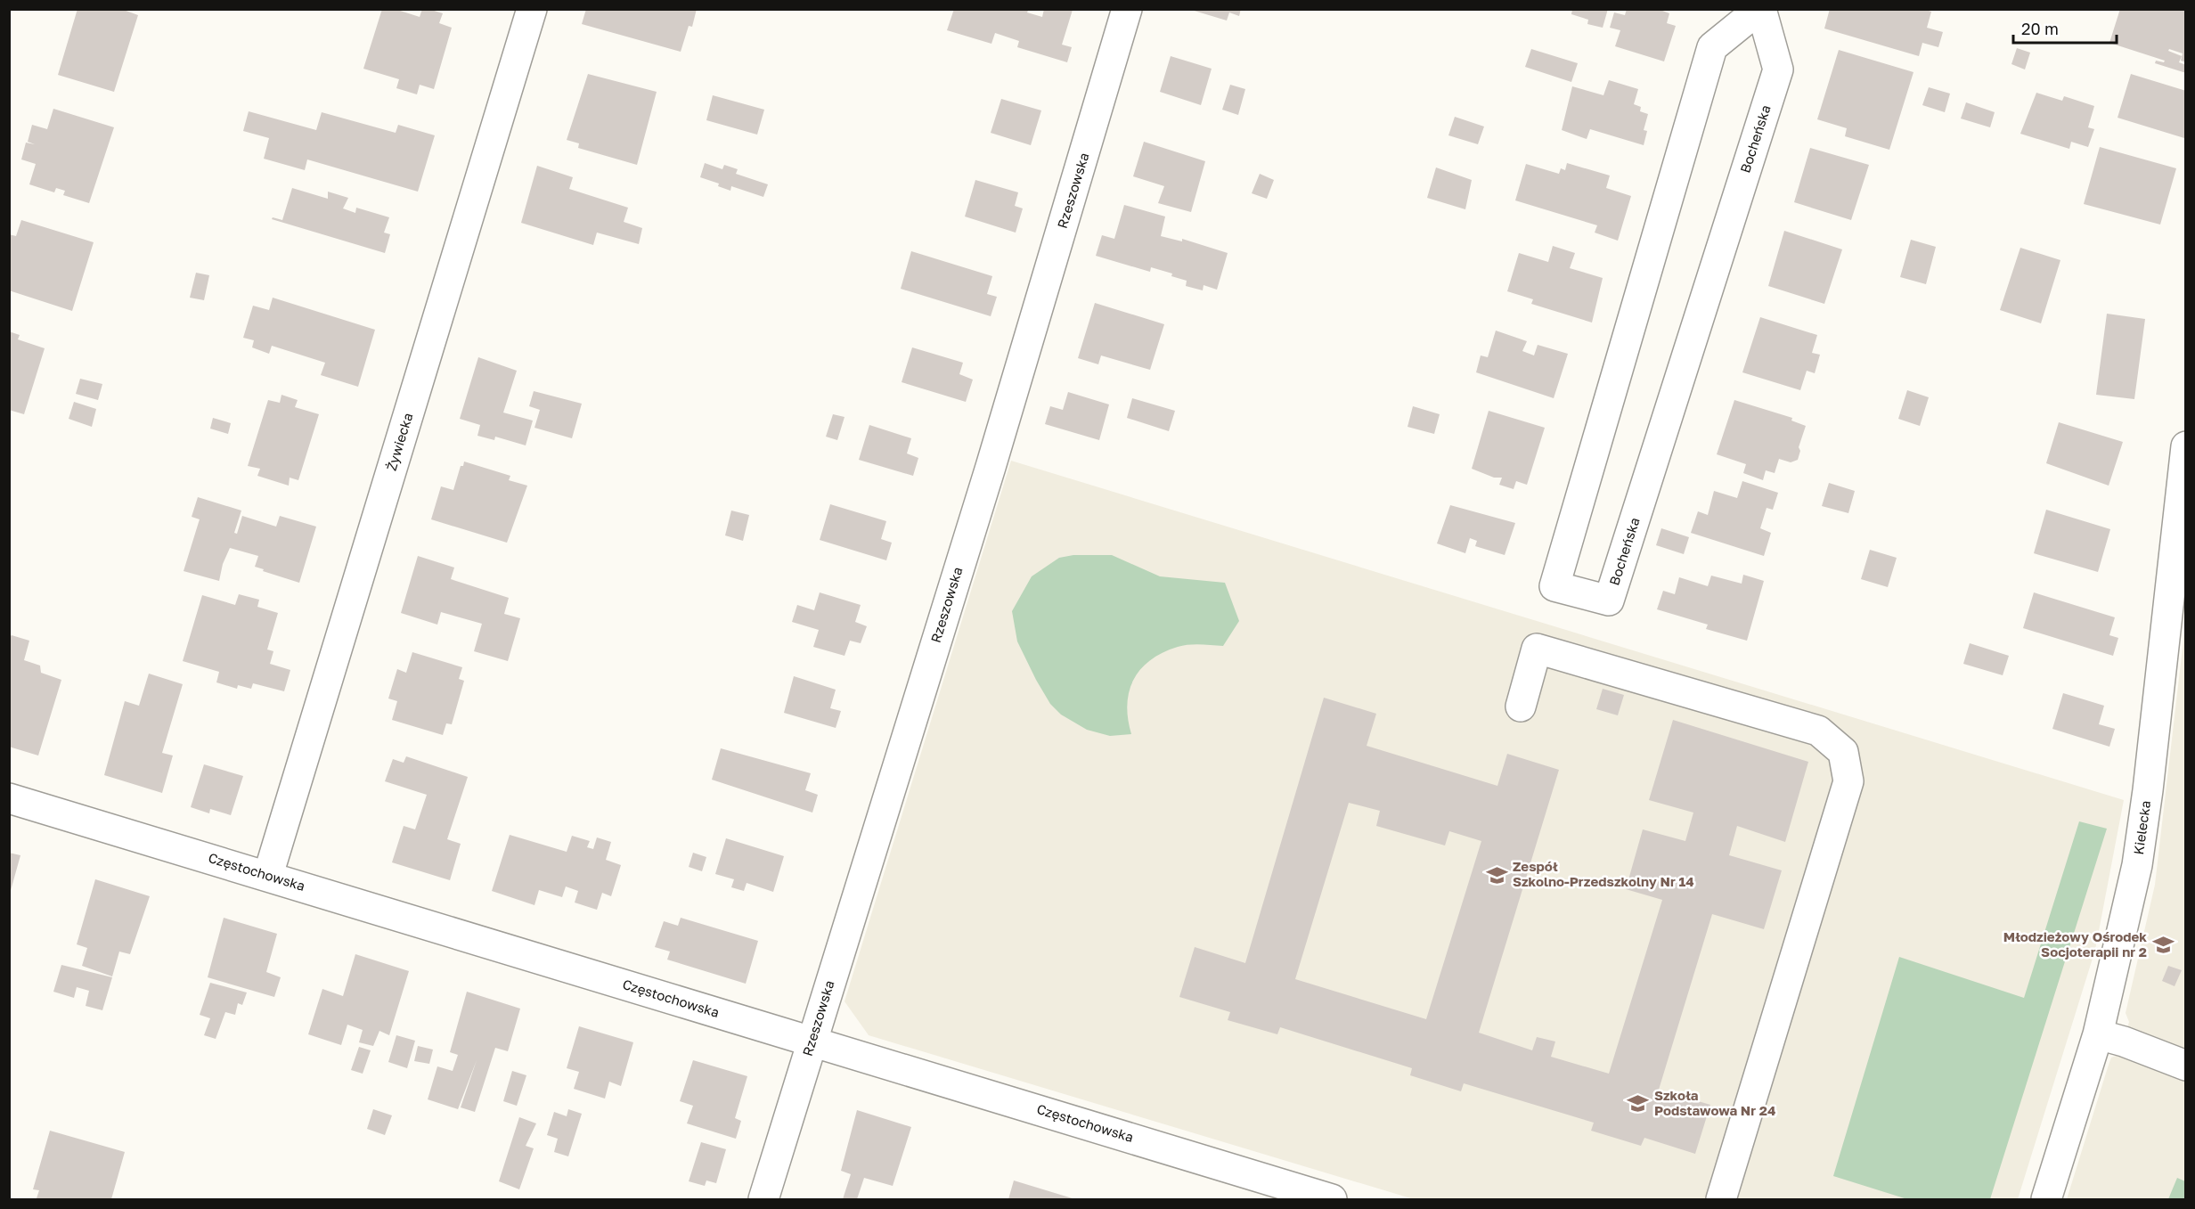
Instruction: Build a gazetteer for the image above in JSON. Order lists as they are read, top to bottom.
{
  "streets": {
    "street": [
      "Bocheńska",
      "Rzeszowska",
      "Żywiecka",
      "Kielecka",
      "Częstochowska"
    ]
  },
  "crossings": [
    ["Rzeszowska", "Częstochowska"],
    ["Żywiecka", "Częstochowska"]
  ],
  "places": {
    "school or university": ["Zespół Szkolno-Przedszkolny Nr 14", "Młodzieżowy Ośrodek Socjoterapii nr 2", "Szkoła Podstawowa Nr 24"]
  },
  "scale_bar": "20 m"
}
